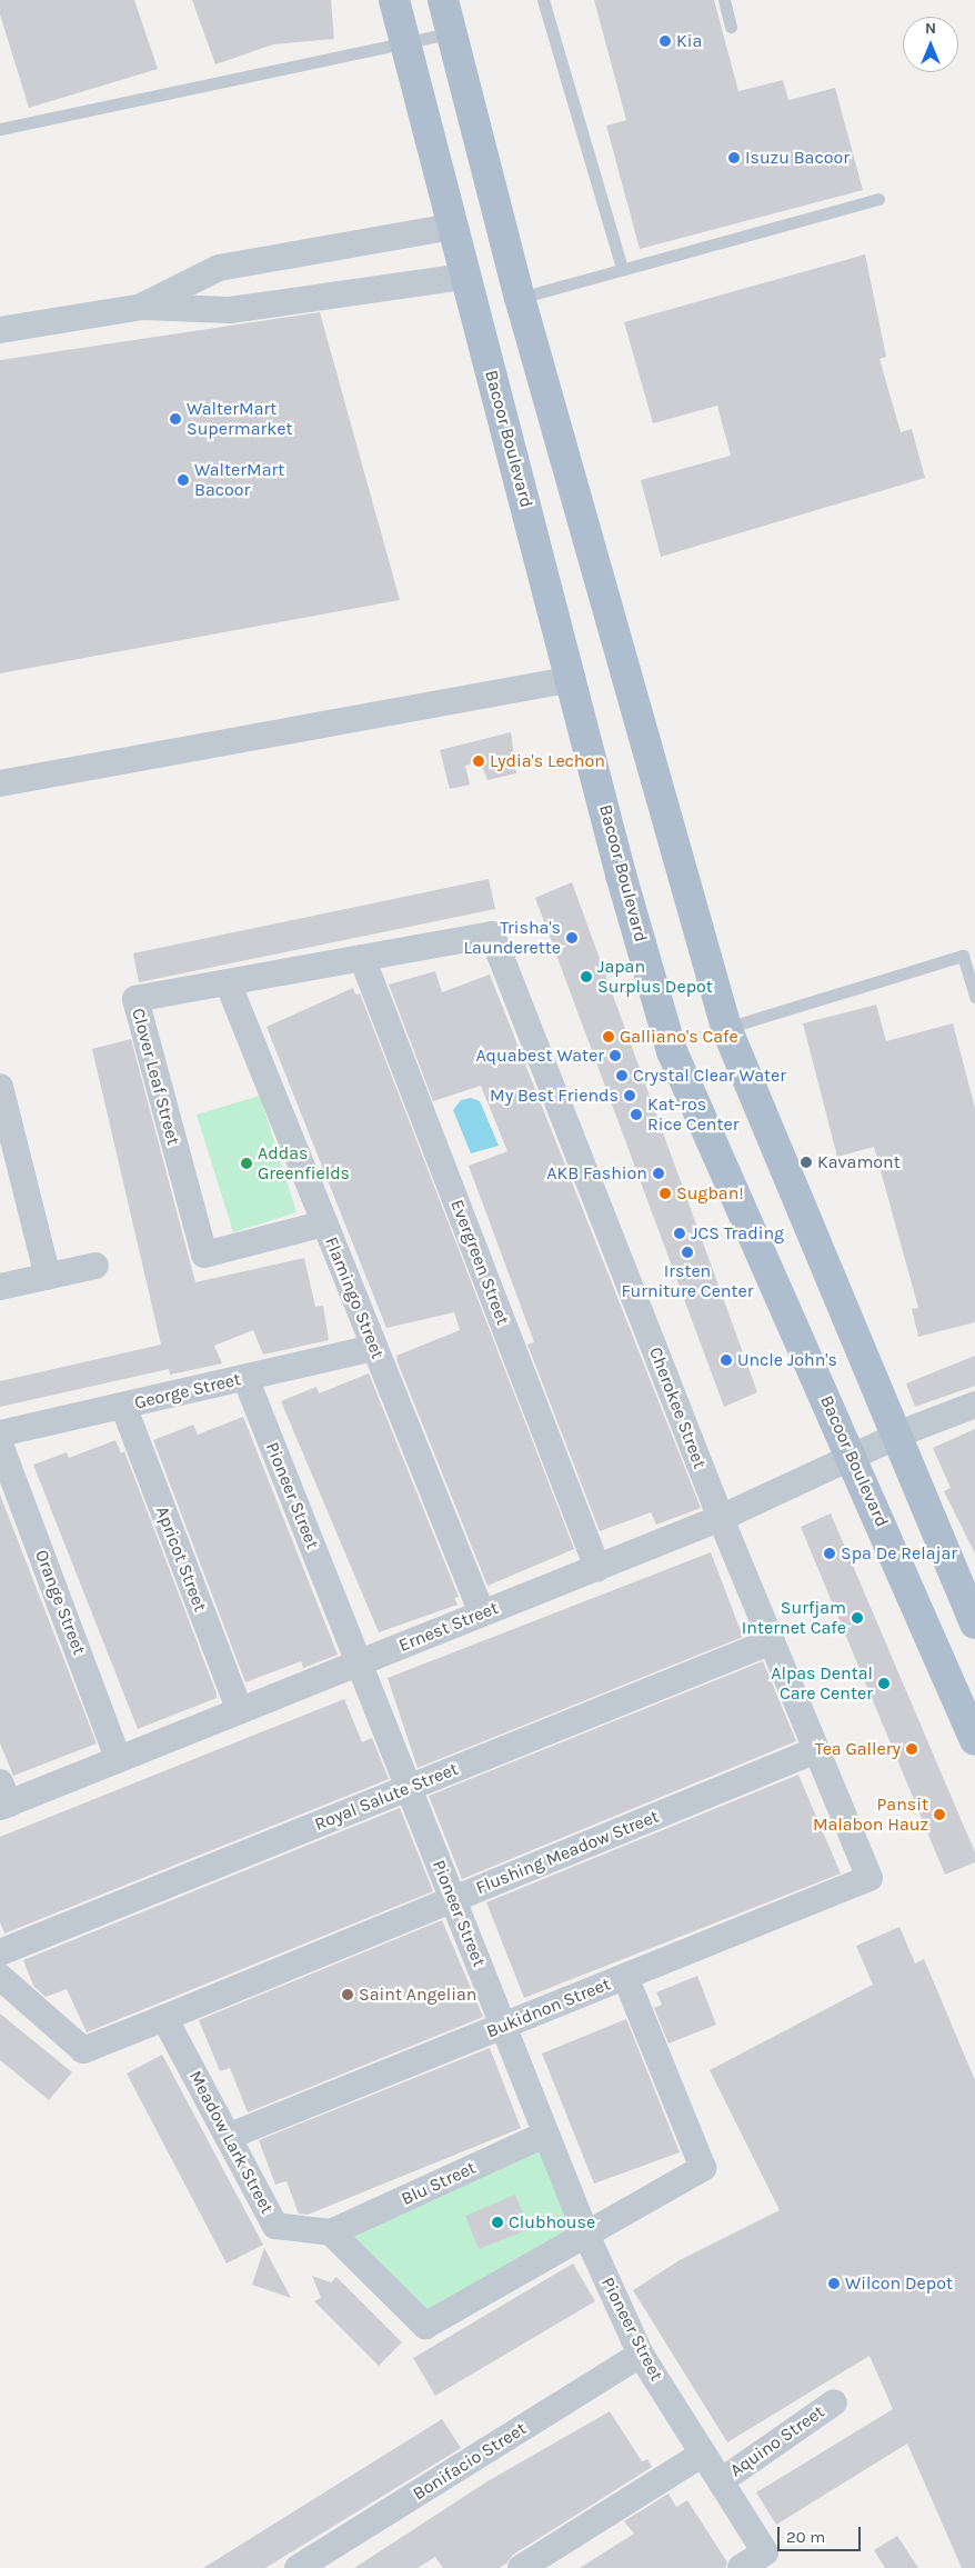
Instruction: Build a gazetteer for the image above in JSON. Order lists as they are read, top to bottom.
{
  "streets": {
    "main road": ["Bacoor Boulevard"],
    "street": [
      "Clover Leaf Street",
      "Evergreen Street",
      "Flamingo Street",
      "George Street",
      "Cherokee Street",
      "Pioneer Street",
      "Apricot Street",
      "Orange Street",
      "Ernest Street",
      "Royal Salute Street",
      "Flushing Meadow Street",
      "Bukidnon Street",
      "Meadow Lark Street",
      "Blu Street",
      "Aquino Street",
      "Bonifacio Street"
    ]
  },
  "crossings": [
    ["Bacoor Boulevard", "Ernest Street"],
    ["Clover Leaf Street", "Evergreen Street"],
    ["Clover Leaf Street", "Flamingo Street"],
    ["Clover Leaf Street", "Cherokee Street"],
    ["Evergreen Street", "Ernest Street"],
    ["Flamingo Street", "George Street"],
    ["Flamingo Street", "Ernest Street"],
    ["George Street", "Pioneer Street"],
    ["George Street", "Apricot Street"],
    ["Cherokee Street", "Ernest Street"],
    ["Cherokee Street", "Royal Salute Street"],
    ["Cherokee Street", "Flushing Meadow Street"],
    ["Cherokee Street", "Bukidnon Street"],
    ["Pioneer Street", "Ernest Street"],
    ["Pioneer Street", "Royal Salute Street"],
    ["Pioneer Street", "Flushing Meadow Street"],
    ["Pioneer Street", "Bukidnon Street"],
    ["Pioneer Street", "Blu Street"],
    ["Pioneer Street", "Aquino Street"],
    ["Pioneer Street", "Bonifacio Street"],
    ["Apricot Street", "Ernest Street"],
    ["Orange Street", "Ernest Street"],
    ["Flushing Meadow Street", "Meadow Lark Street"],
    ["Bukidnon Street", "Meadow Lark Street"],
    ["Meadow Lark Street", "Blu Street"]
  ],
  "places": [
    "Kia",
    "Isuzu Bacoor",
    "WalterMart Supermarket",
    "WalterMart Bacoor",
    "Lydia's Lechon",
    "Trisha's Launderette",
    "Japan Surplus Depot",
    "Galliano's Cafe",
    "Aquabest Water",
    "Crystal Clear Water",
    "My Best Friends",
    "Kat-ros Rice Center",
    "Kavamont",
    "Addas Greenfields",
    "AKB Fashion",
    "Sugban!",
    "JCS Trading",
    "Irsten Furniture Center",
    "Uncle John's",
    "Spa De Relajar",
    "Surfjam Internet Cafe",
    "Alpas Dental Care Center",
    "Tea Gallery",
    "Pansit Malabon Hauz",
    "Saint Angelian",
    "Clubhouse",
    "Wilcon Depot"
  ],
  "scale_bar": "20 m",
  "north": "top"
}
